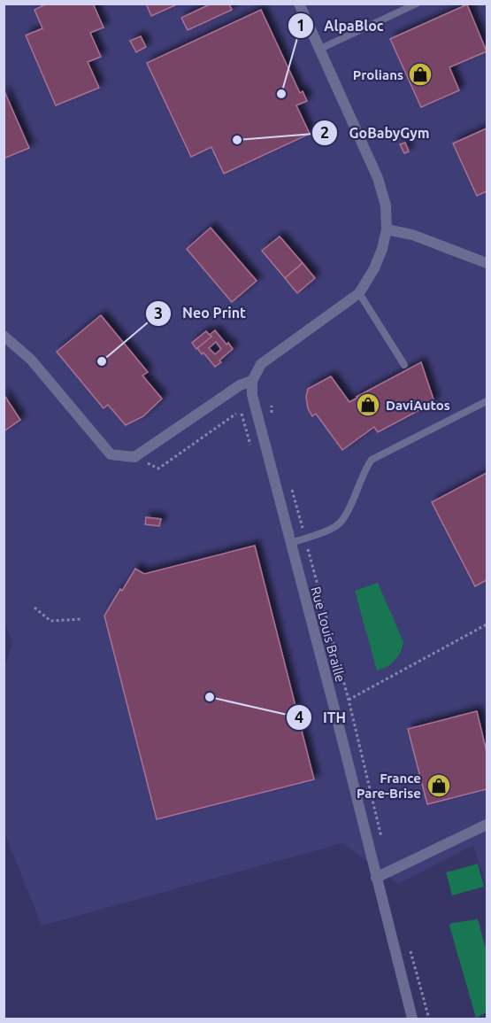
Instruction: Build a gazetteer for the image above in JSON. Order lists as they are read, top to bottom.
{
  "streets": {
    "street": ["Rue Louis Braille"]
  },
  "places": {
    "shop": ["Prolians", "DaviAutos", "France Pare-Brise"],
    "other": [
      "AlpaBloc",
      "GoBabyGym",
      "Neo Print",
      "ITH"
    ]
  }
}
